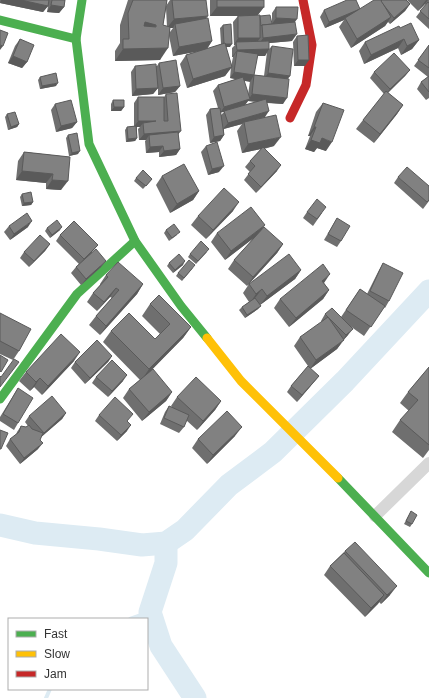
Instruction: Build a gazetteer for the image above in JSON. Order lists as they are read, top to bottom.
{
  "legend": ["Fast", "Slow", "Jam"]
}
